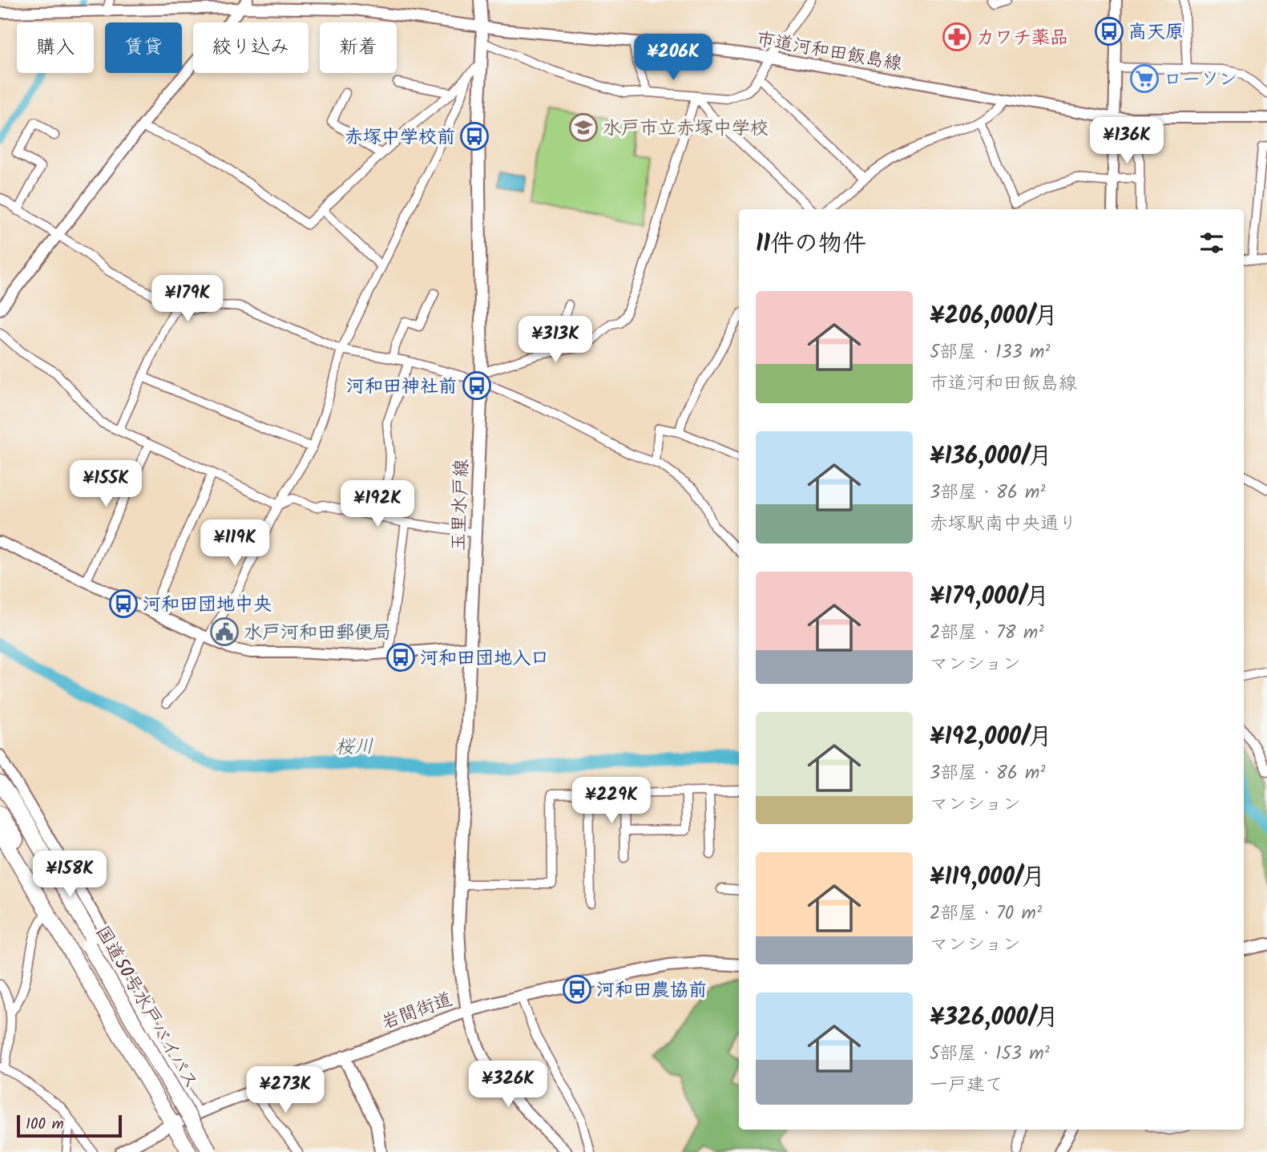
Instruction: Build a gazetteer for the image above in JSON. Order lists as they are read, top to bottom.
{
  "streets": {
    "highway": ["国道50号水戸バイパス"],
    "main road": ["玉里水戸線", "岩間街道"],
    "street": ["市道河和田飯島線"]
  },
  "crossings": [
    ["市道河和田飯島線", "玉里水戸線"],
    ["玉里水戸線", "岩間街道"]
  ],
  "water": ["桜川"],
  "places": {
    "bus stop": [
      "高天原",
      "赤塚中学校前",
      "河和田神社前",
      "河和田団地中央",
      "河和田団地入口",
      "河和田農協前"
    ],
    "pharmacy": ["カワチ薬品"],
    "supermarket": ["ローソン"],
    "school or university": ["水戸市立赤塚中学校"],
    "public building": ["水戸河和田郵便局"]
  },
  "scale_bar": "100 m",
  "page": {
    "chip": [
      "購入",
      "賃貸",
      "絞り込み",
      "新着"
    ],
    "price": [
      "¥206K",
      "¥136K",
      "¥179K",
      "¥313K",
      "¥155K",
      "¥192K",
      "¥119K",
      "¥229K",
      "¥158K",
      "¥326K",
      "¥273K"
    ],
    "heading": "11件の物件",
    "list": [
      {
        "name": "¥206,000/月",
        "note": "5部屋 · 133 m² · 市道河和田飯島線"
      },
      {
        "name": "¥136,000/月",
        "note": "3部屋 · 86 m² · 赤塚駅南中央通り"
      },
      {
        "name": "¥179,000/月",
        "note": "2部屋 · 78 m² · マンション"
      },
      {
        "name": "¥192,000/月",
        "note": "3部屋 · 86 m² · マンション"
      },
      {
        "name": "¥119,000/月",
        "note": "2部屋 · 70 m² · マンション"
      },
      {
        "name": "¥326,000/月",
        "note": "5部屋 · 153 m² · 一戸建て"
      }
    ],
    "scale": "100 m"
  }
}
